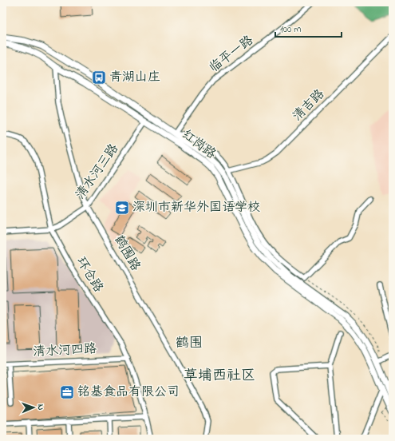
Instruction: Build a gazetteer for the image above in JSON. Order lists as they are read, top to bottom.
{
  "streets": {
    "main road": ["红岗路"],
    "street": [
      "临平一路",
      "清吉路",
      "清水河三路",
      "鹤围路",
      "环仓路",
      "清水河四路"
    ]
  },
  "crossings": [
    ["临平一路", "红岗路"],
    ["红岗路", "清水河三路"],
    ["红岗路", "鹤围路"],
    ["清水河三路", "鹤围路"],
    ["清水河三路", "环仓路"],
    ["环仓路", "清水河四路"]
  ],
  "districts": ["鹤围", "草埔西社区"],
  "places": {
    "bus stop": ["青湖山庄"],
    "school or university": ["深圳市新华外国语学校"],
    "office": ["铭基食品有限公司"]
  },
  "scale_bar": "100 m",
  "north": "right"
}
